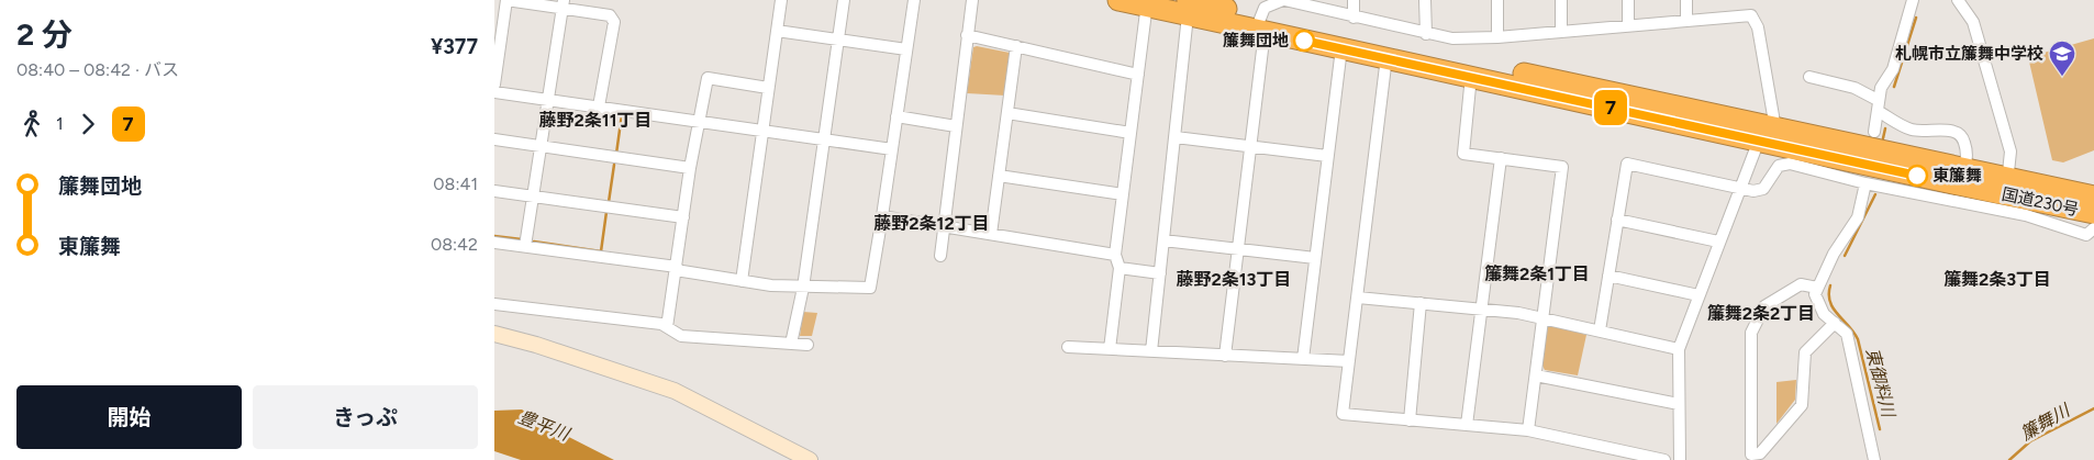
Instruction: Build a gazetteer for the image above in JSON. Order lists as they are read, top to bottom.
{
  "streets": {
    "highway": ["国道230号"]
  },
  "districts": [
    "藤野2条11丁目",
    "藤野2条12丁目",
    "簾舞2条1丁目",
    "藤野2条13丁目",
    "簾舞2条3丁目",
    "簾舞2条2丁目"
  ],
  "water": ["東御料川", "簾舞川", "豊平川"],
  "places": {
    "other": ["簾舞団地", "東簾舞"],
    "school or university": ["札幌市立簾舞中学校"]
  },
  "lines": ["bus line 7"],
  "page": {
    "heading": ["2 分", "08:40 – 08:42 · バス", "¥377"],
    "on_map": "7",
    "legs": ["1", "7"],
    "list": [
      {
        "name": "簾舞団地",
        "value": "08:41"
      },
      {
        "name": "東簾舞",
        "value": "08:42"
      }
    ],
    "buttons": ["開始", "きっぷ"]
  }
}
